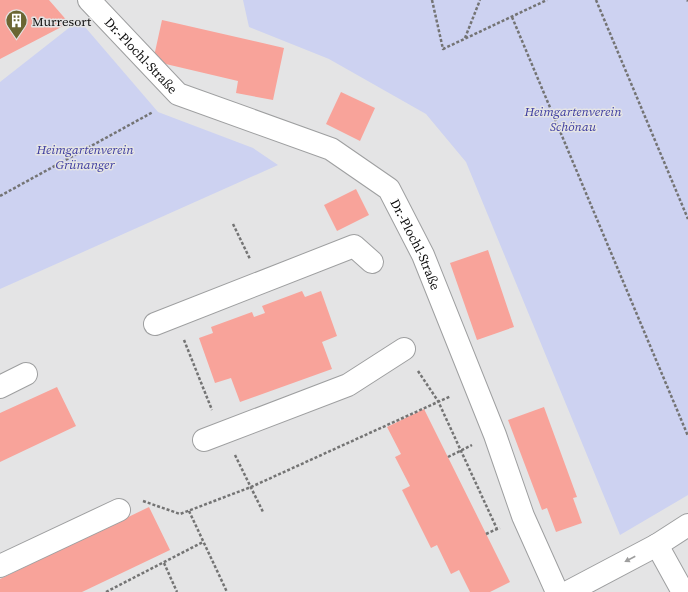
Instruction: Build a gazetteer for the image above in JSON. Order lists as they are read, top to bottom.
{
  "streets": {
    "street": ["Dr.-Plochl-Straße"]
  },
  "parks": ["Heimgartenverein Schönau", "Heimgartenverein Grünanger"],
  "places": {
    "building": ["Murresort"]
  }
}
